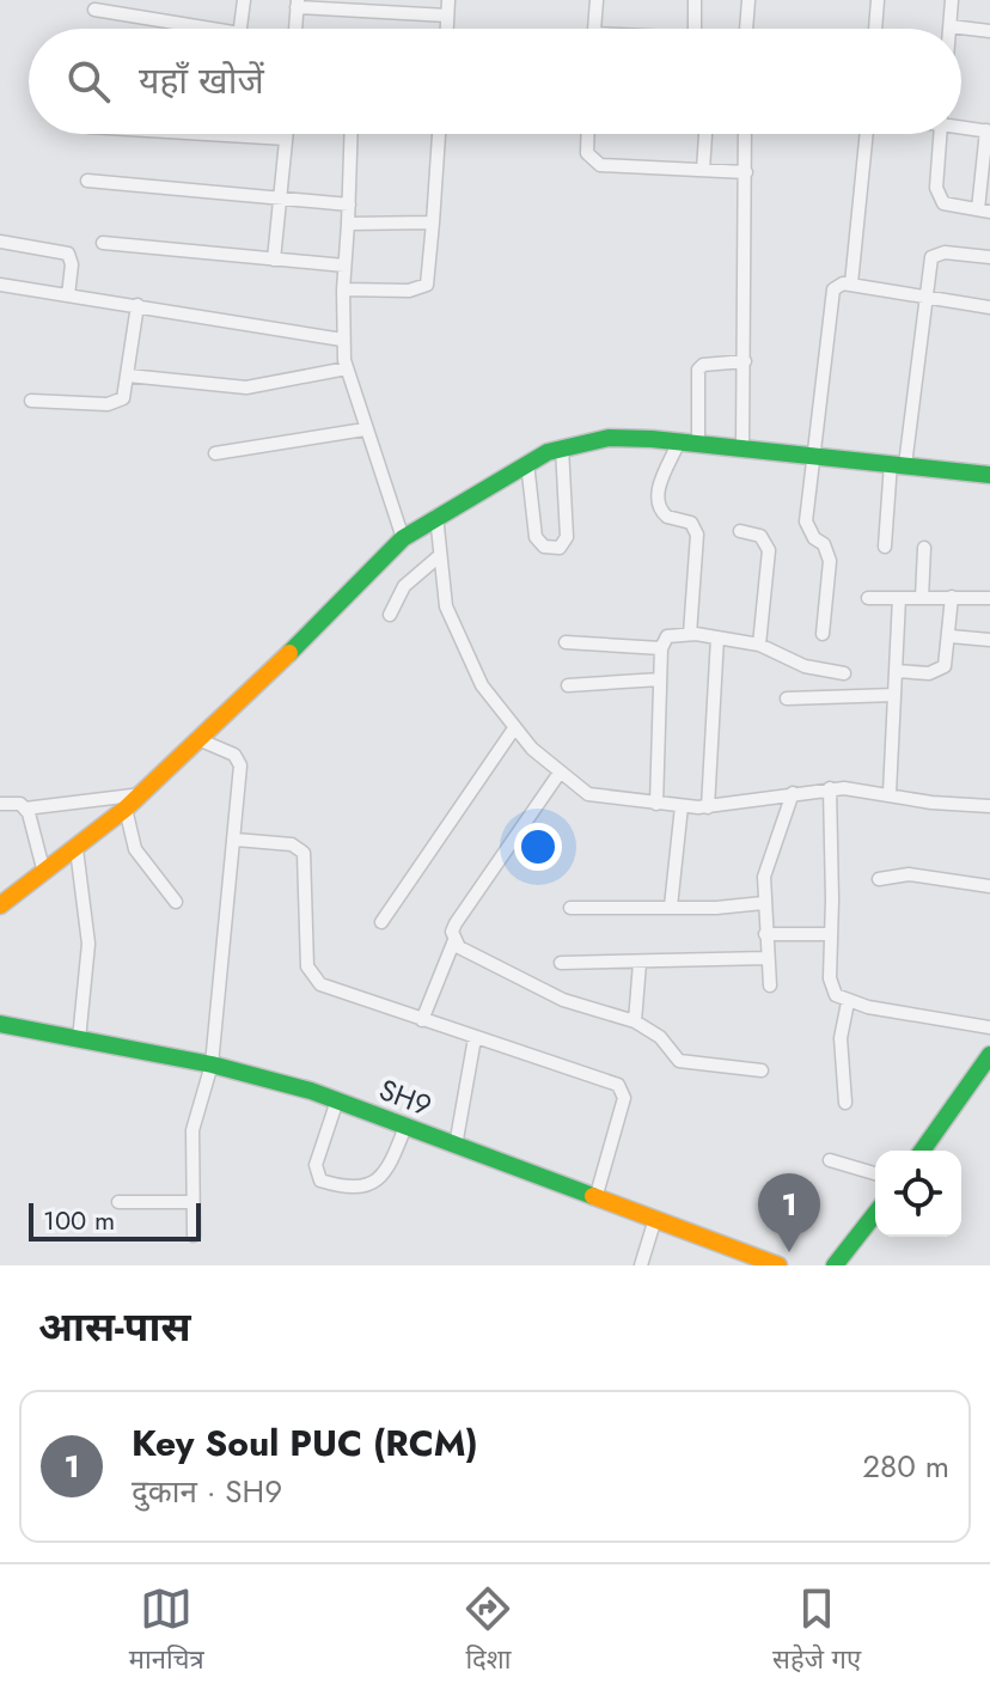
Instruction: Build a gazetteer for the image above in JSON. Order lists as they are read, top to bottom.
{
  "streets": {
    "street": ["SH9"]
  },
  "scale_bar": "100 m",
  "page": {
    "search": "यहाँ खोजें",
    "pins": "1",
    "scale": "100 m",
    "heading": "आस-पास",
    "list": [
      {
        "mark": "1",
        "name": "Key Soul PUC (RCM)",
        "note": "दुकान · SH9",
        "value": "280 m"
      }
    ],
    "nav": ["मानचित्र", "दिशा", "सहेजे गए"]
  }
}
